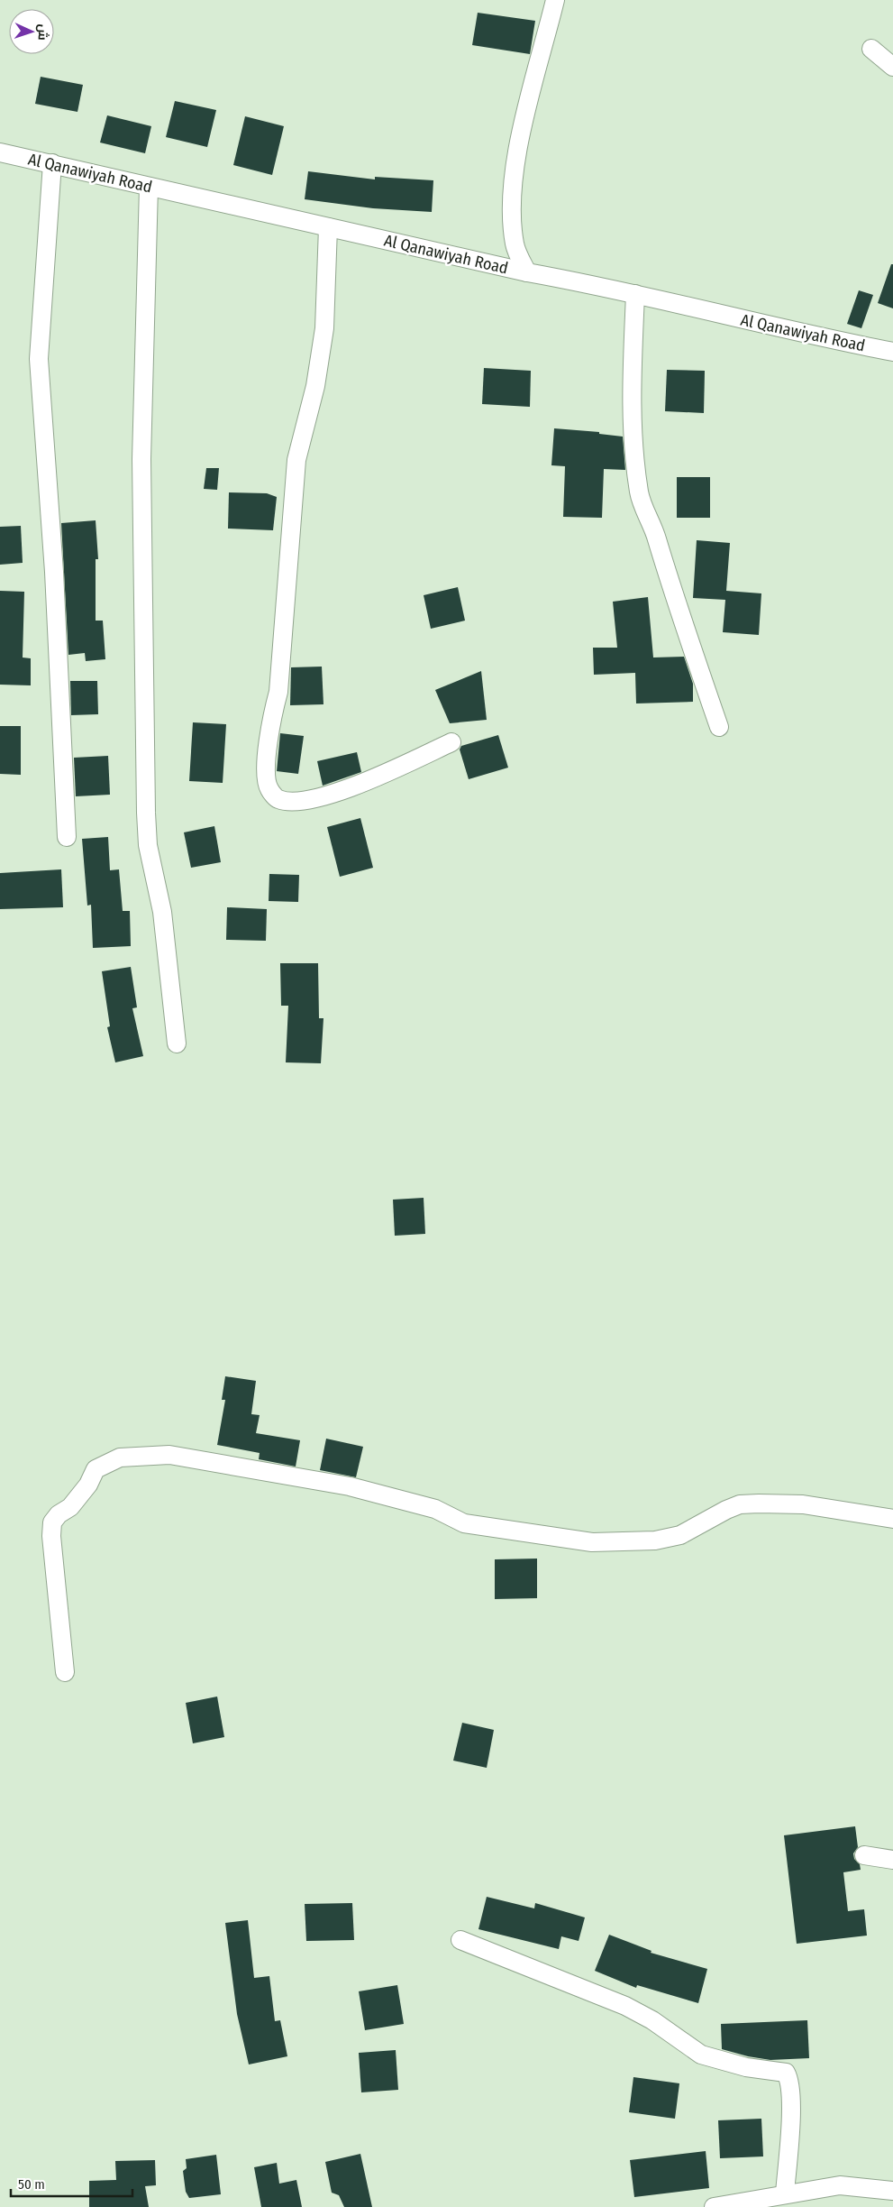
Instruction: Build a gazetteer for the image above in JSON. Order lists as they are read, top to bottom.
{
  "streets": {
    "street": ["Al Qanawiyah Road"]
  },
  "scale_bar": "50 m",
  "north": "right"
}
